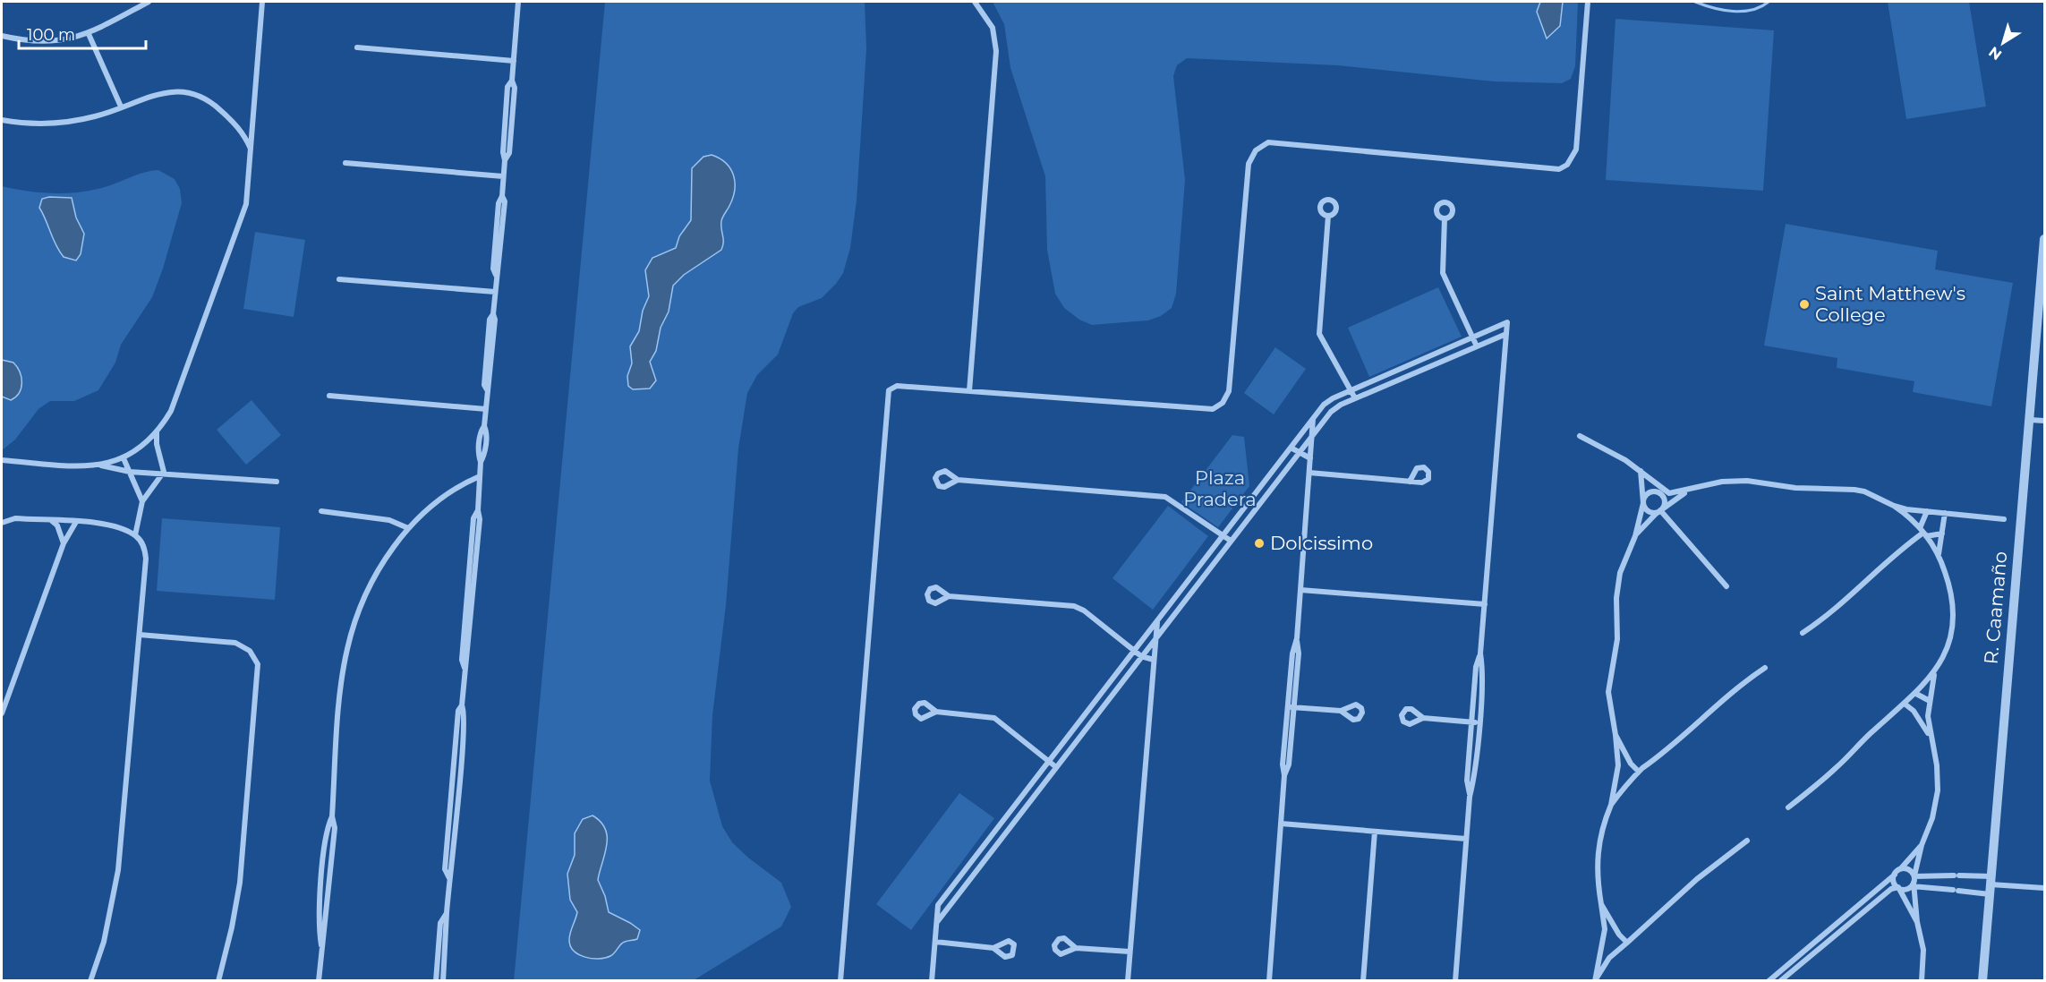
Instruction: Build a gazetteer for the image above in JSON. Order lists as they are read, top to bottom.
{
  "streets": {
    "street": ["R. Caamaño"]
  },
  "parks": ["Plaza Pradera"],
  "places": ["Saint Matthew's College", "Dolcissimo"],
  "scale_bar": "100 m",
  "north": "bottom left"
}
